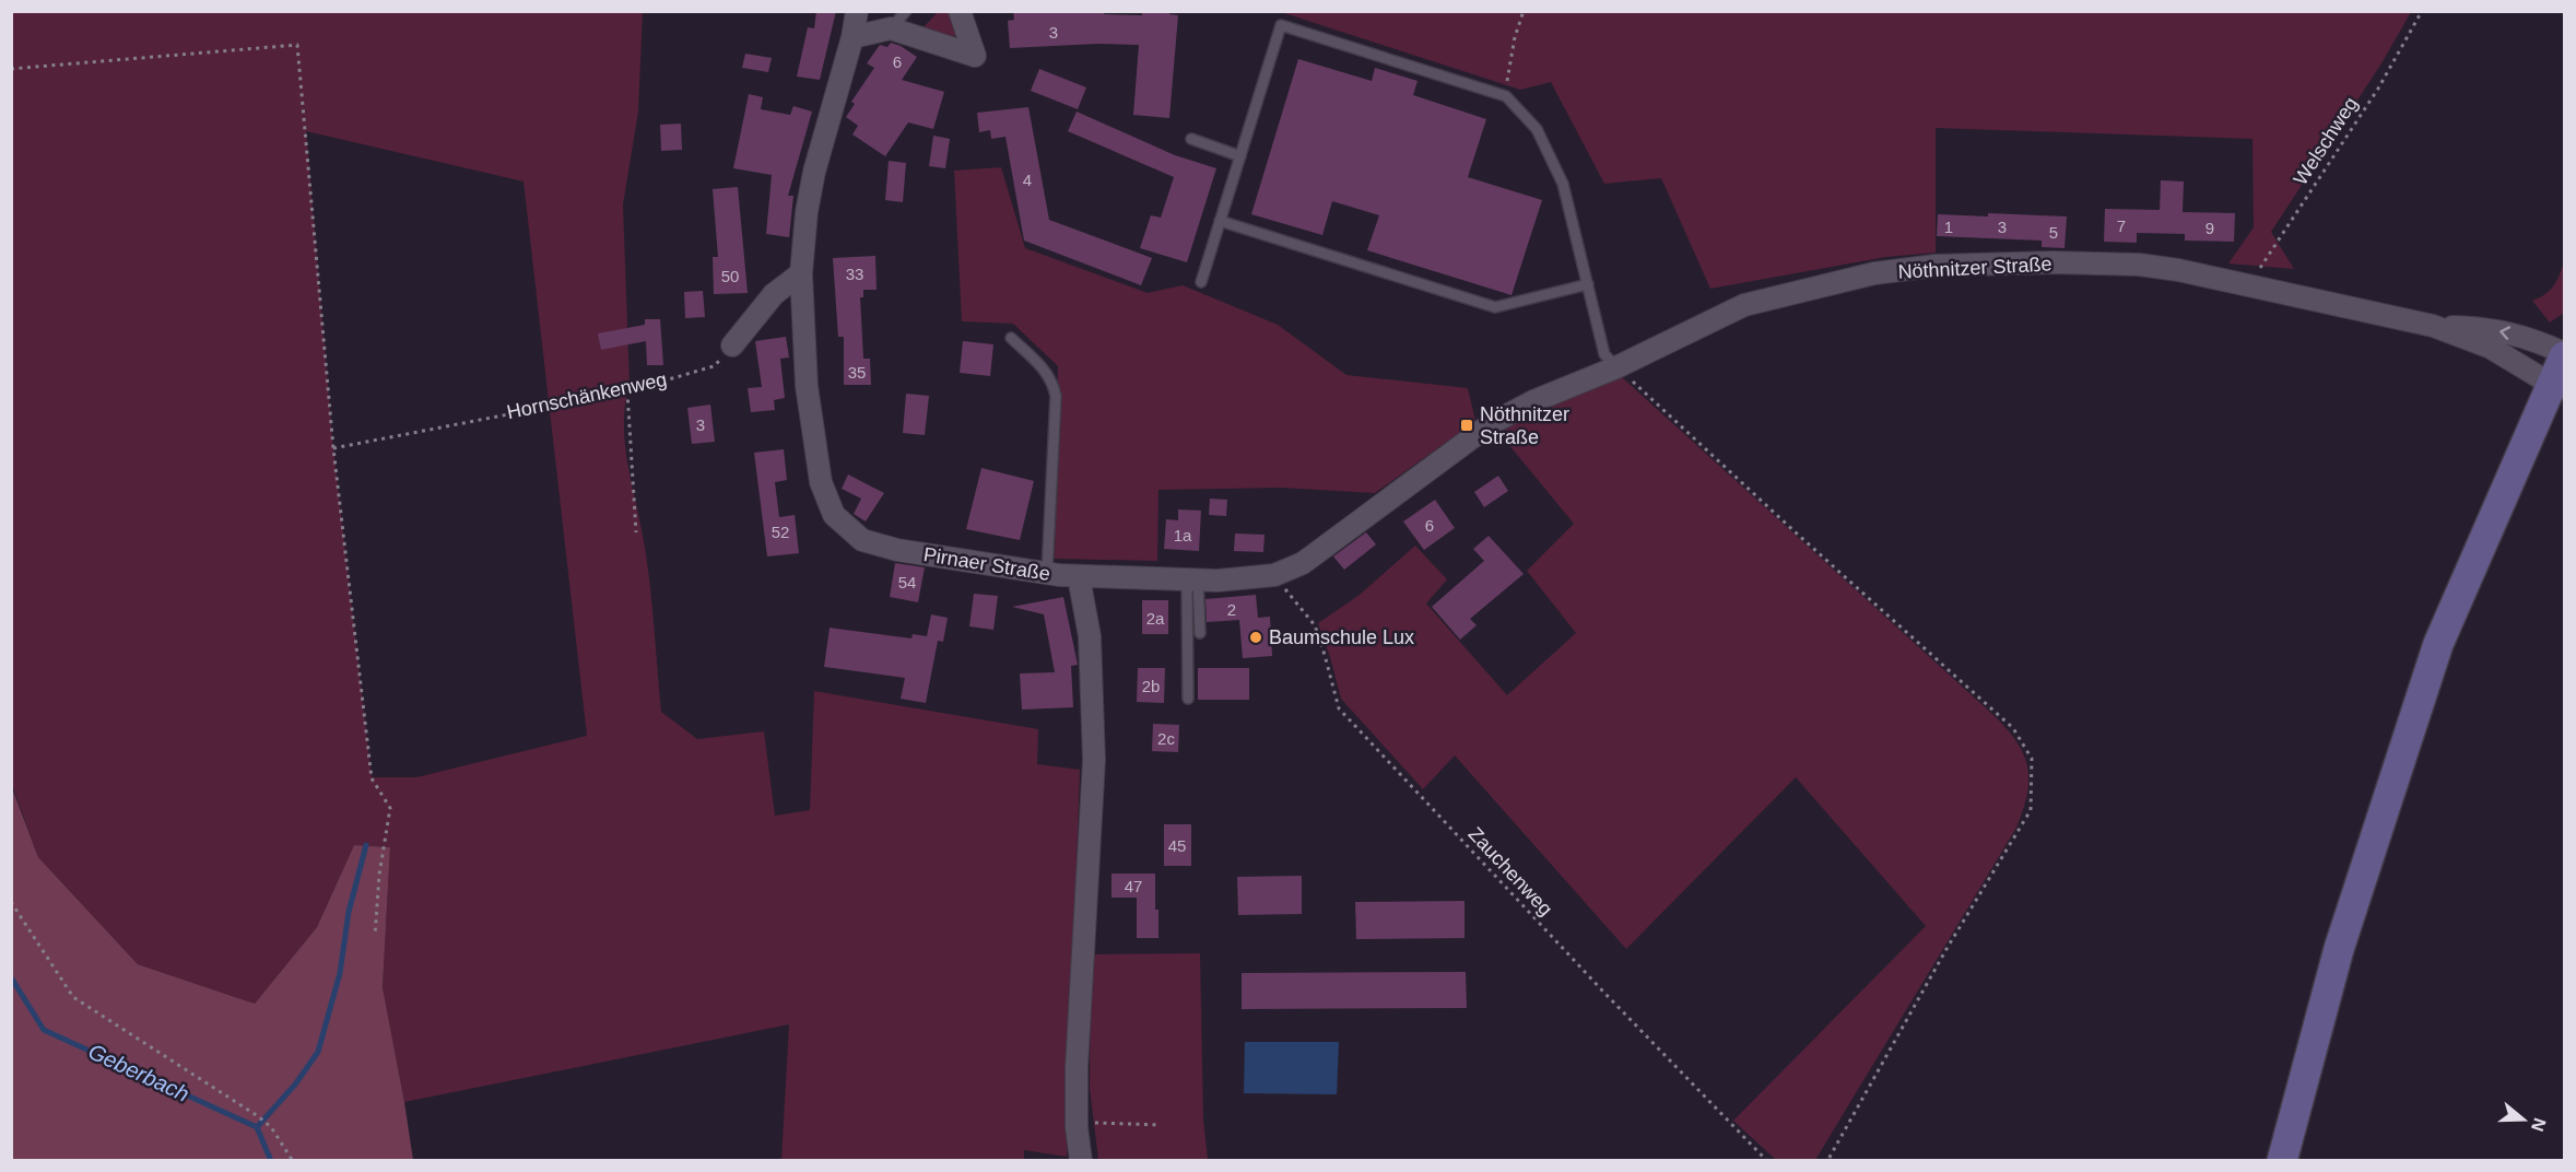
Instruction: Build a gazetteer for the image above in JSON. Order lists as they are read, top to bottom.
{
  "streets": {
    "street": ["Nöthnitzer Straße", "Pirnaer Straße"],
    "path": ["Welschweg", "Hornschänkenweg", "Zauchenweg"]
  },
  "crossings": [
    ["Welschweg", "Nöthnitzer Straße"],
    ["Nöthnitzer Straße", "Pirnaer Straße"],
    ["Nöthnitzer Straße", "Zauchenweg"]
  ],
  "water": ["Geberbach"],
  "places": {
    "transit": ["Nöthnitzer Straße"],
    "other": ["Baumschule Lux"]
  },
  "house_numbers": [
    "3",
    "6",
    "4",
    "7",
    "1",
    "3",
    "9",
    "5",
    "33",
    "50",
    "35",
    "3",
    "6",
    "52",
    "1a",
    "54",
    "2",
    "2a",
    "2b",
    "2c",
    "45",
    "47"
  ],
  "north": "right"
}
